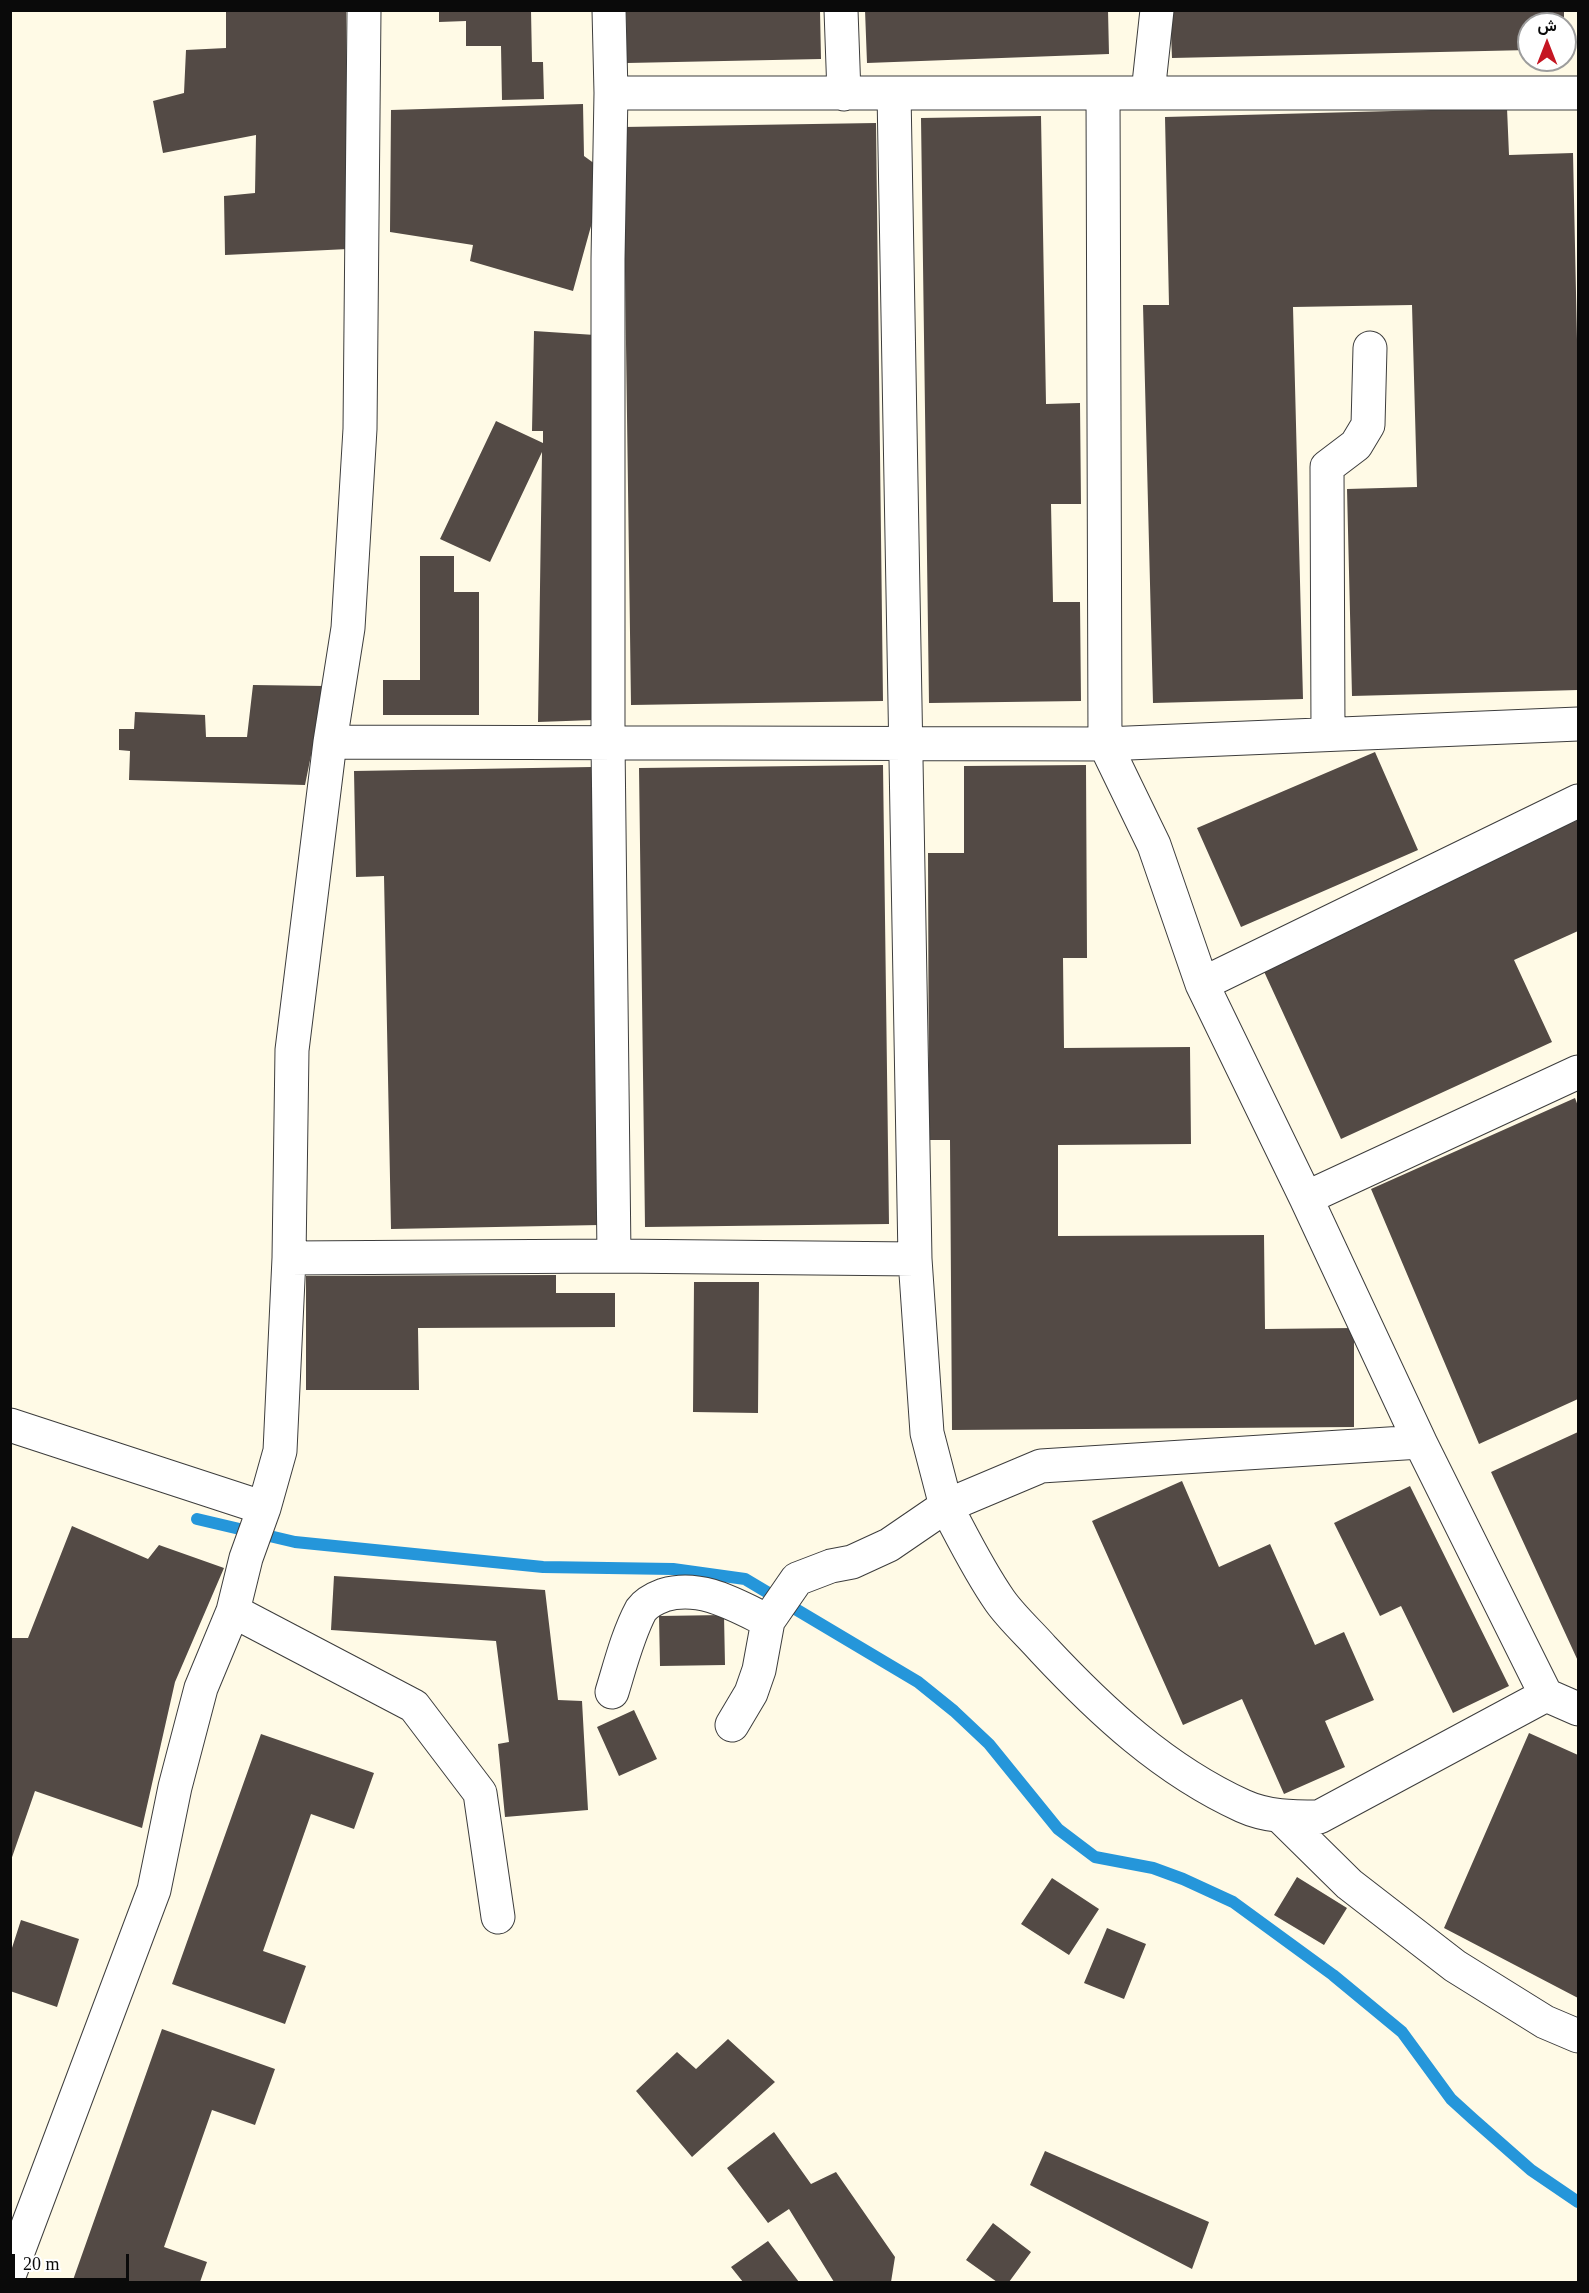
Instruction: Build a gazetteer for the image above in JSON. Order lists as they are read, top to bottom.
{
  "scale_bar": "20 m",
  "north": "top"
}
